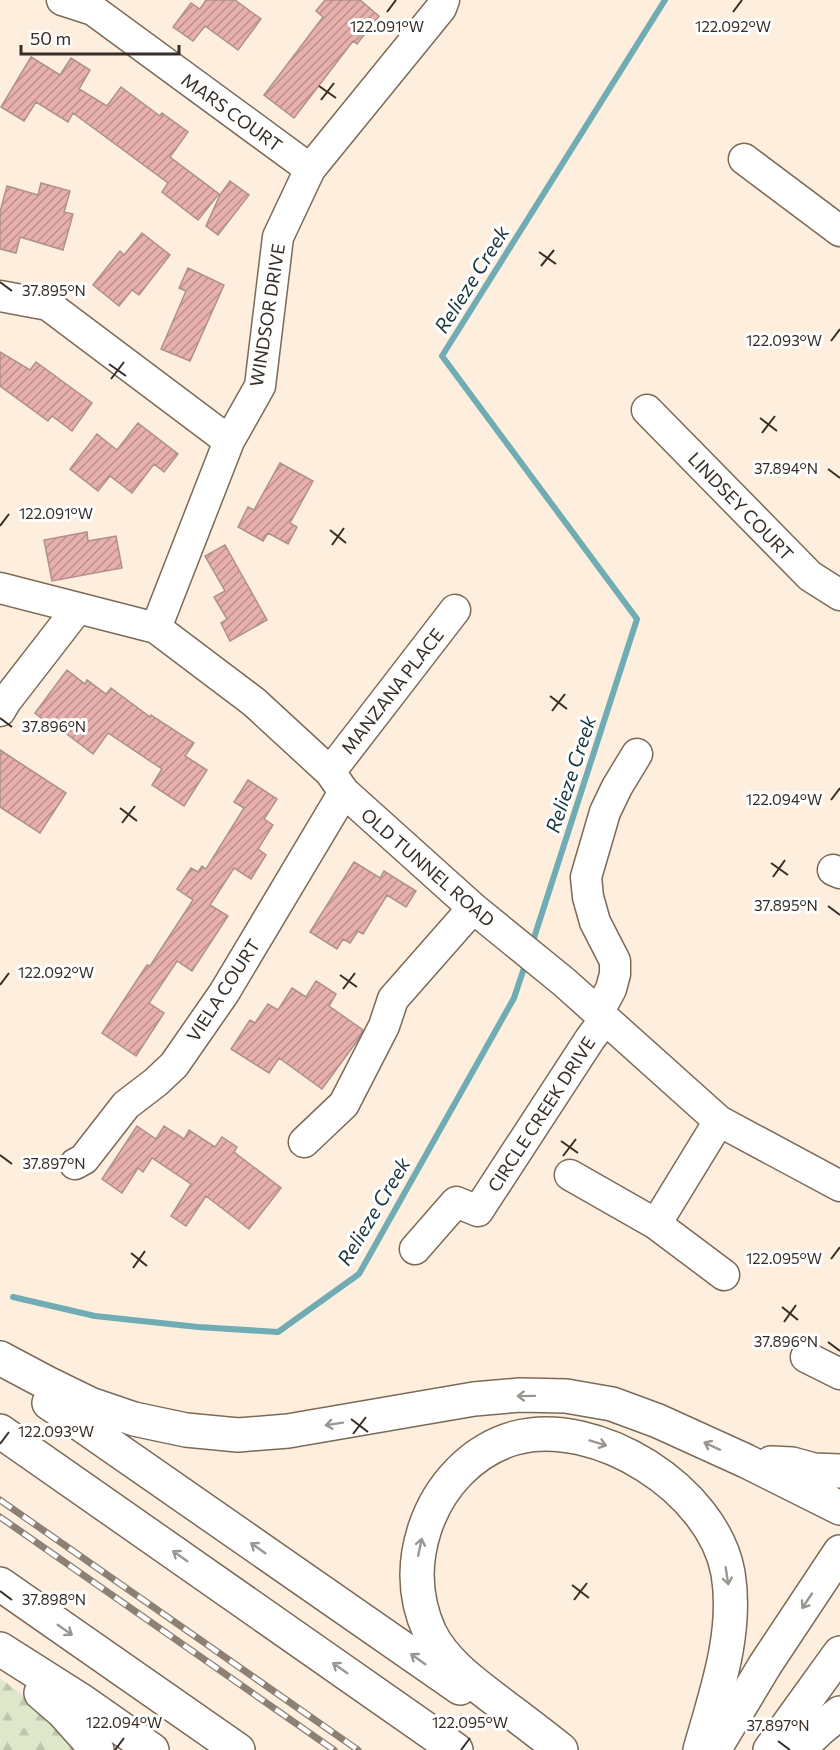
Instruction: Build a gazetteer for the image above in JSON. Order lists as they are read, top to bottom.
{
  "streets": {
    "street": [
      "MARS COURT",
      "WINDSOR DRIVE",
      "LINDSEY COURT",
      "MANZANA PLACE",
      "OLD TUNNEL ROAD",
      "VIELA COURT",
      "CIRCLE CREEK DRIVE"
    ]
  },
  "crossings": [
    ["MARS COURT", "WINDSOR DRIVE"],
    ["WINDSOR DRIVE", "OLD TUNNEL ROAD"],
    ["MANZANA PLACE", "OLD TUNNEL ROAD"],
    ["MANZANA PLACE", "VIELA COURT"],
    ["OLD TUNNEL ROAD", "VIELA COURT"],
    ["OLD TUNNEL ROAD", "CIRCLE CREEK DRIVE"]
  ],
  "water": ["Relieze Creek"],
  "scale_bar": "50 m",
  "coordinates": [
    "122.091°W",
    "122.092°W",
    "37.895°N",
    "122.093°W",
    "37.894°N",
    "37.896°N",
    "122.094°W",
    "37.897°N",
    "122.095°W",
    "37.898°N"
  ]
}
